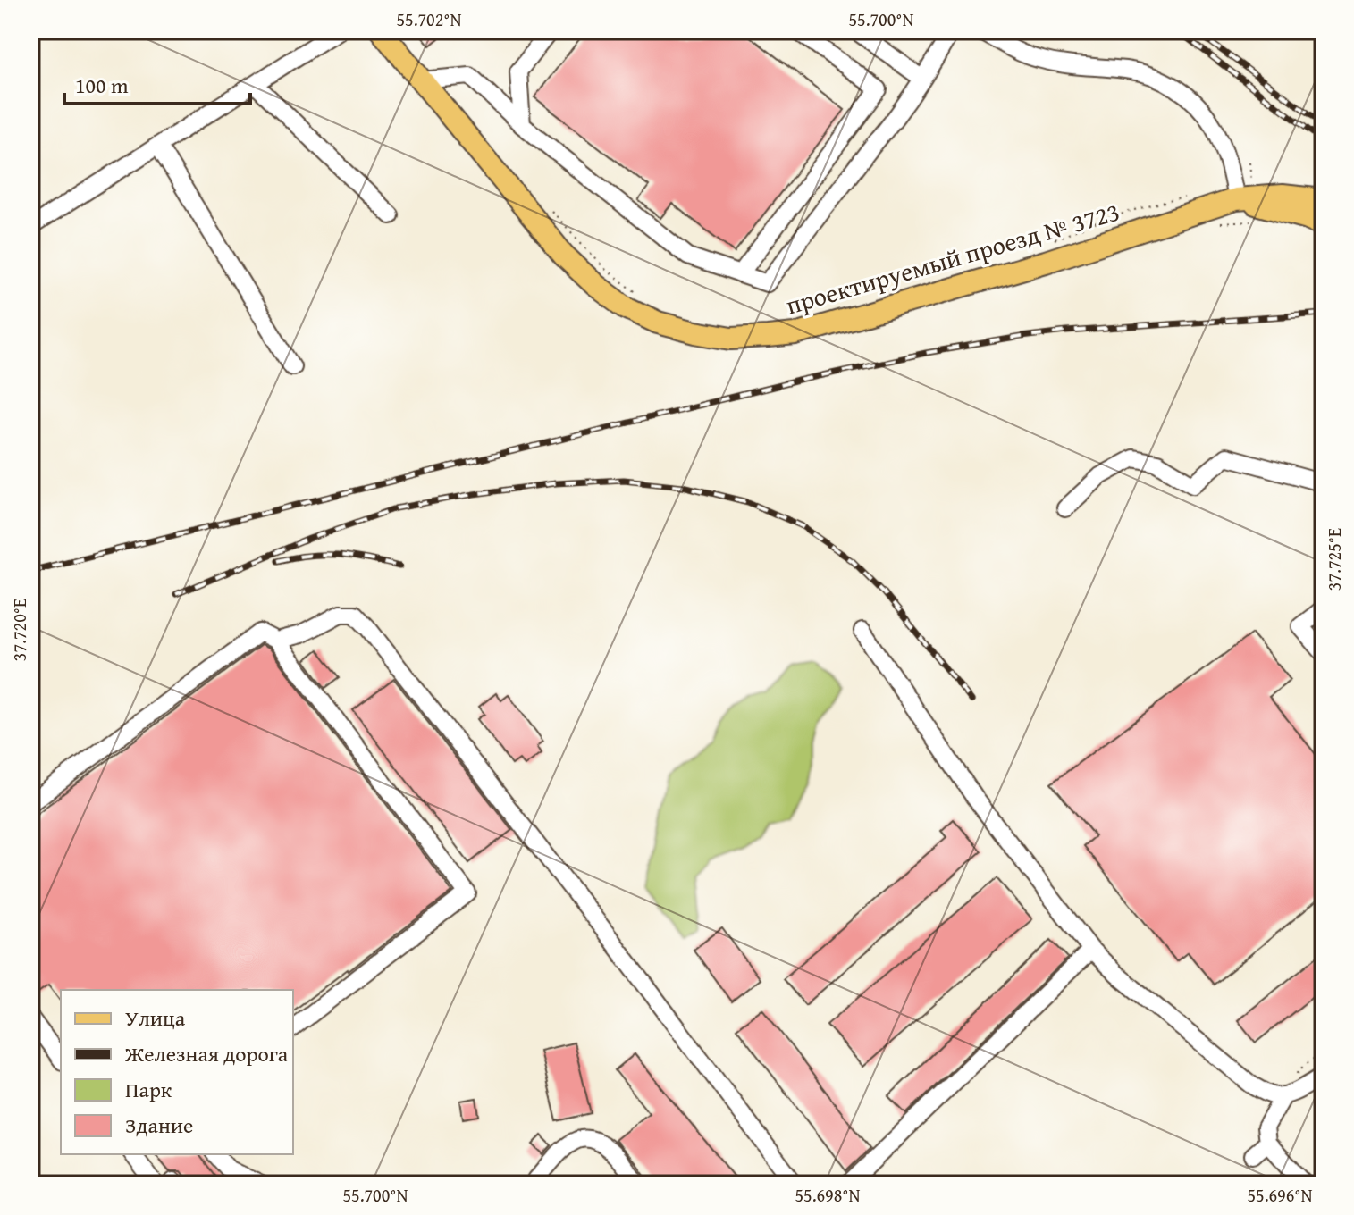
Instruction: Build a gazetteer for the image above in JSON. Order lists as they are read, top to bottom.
{
  "streets": {
    "main road": ["проектируемый проезд № 3723"]
  },
  "legend": [
    "Улица",
    "Железная дорога",
    "Парк",
    "Здание"
  ],
  "scale_bar": "100 m",
  "coordinates": [
    "55.702°N",
    "55.700°N",
    "37.725°E",
    "37.720°E",
    "55.698°N",
    "55.696°N"
  ]
}
